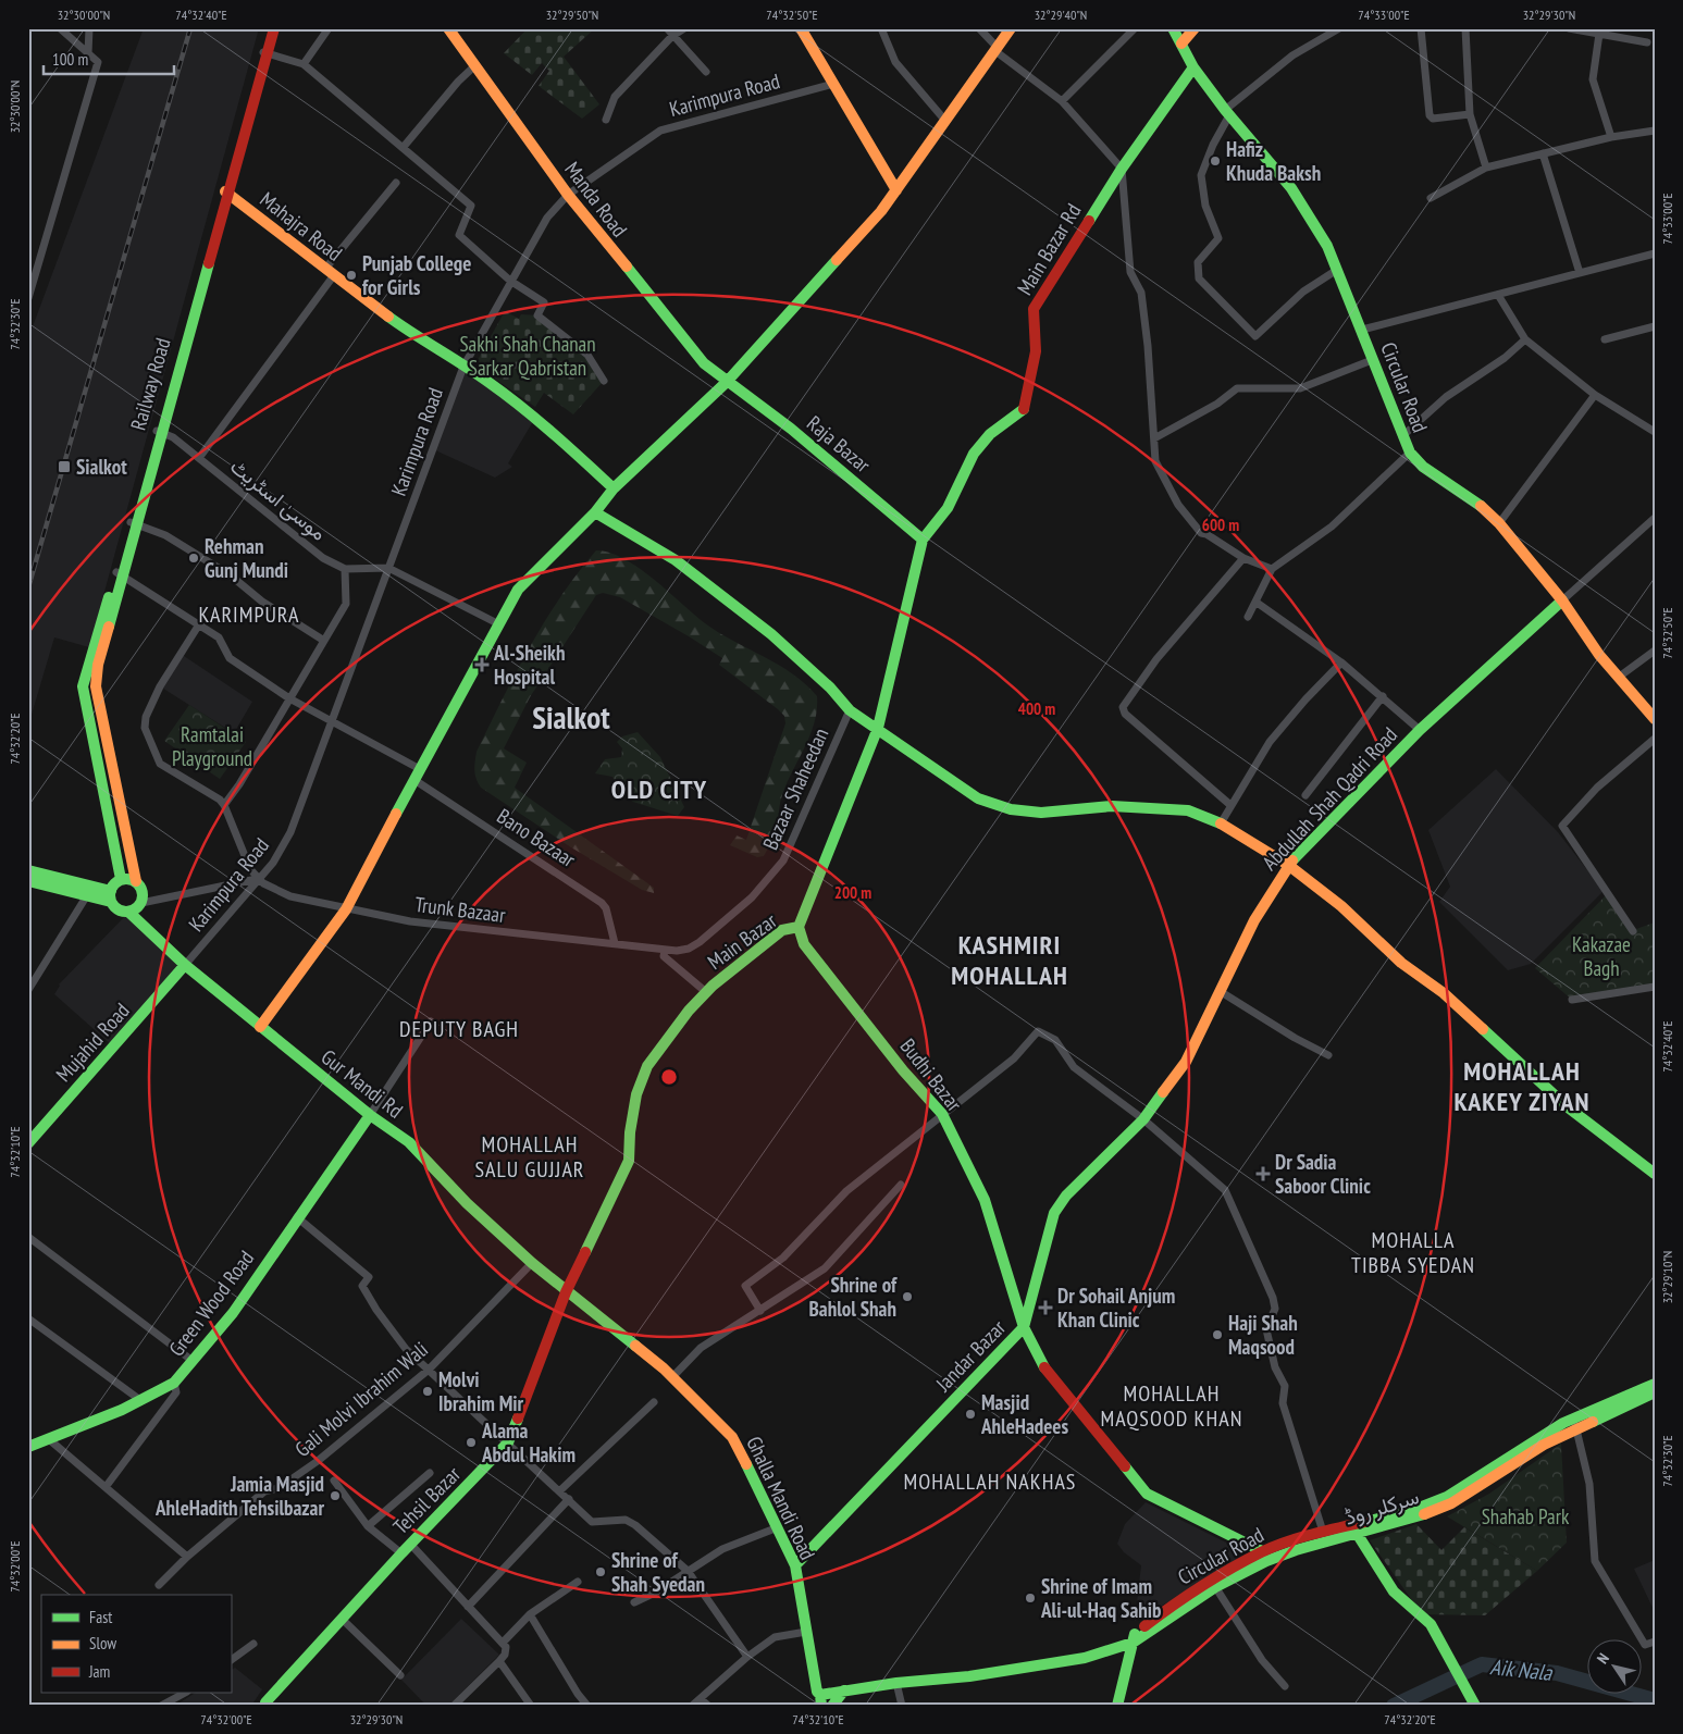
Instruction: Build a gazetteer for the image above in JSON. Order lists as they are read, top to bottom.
{
  "streets": {
    "street": [
      "Karimpura Road",
      "Manda Road",
      "Mahajra Road",
      "Main Bazar Rd",
      "Railway Road",
      "Circular Road",
      "Raja Bazar",
      "موسیٰ اسٹریٹ",
      "Bazaar Shaheedan",
      "Abdullah Shah Qadri Road",
      "Bano Bazaar",
      "Trunk Bazaar",
      "Main Bazar",
      "Mujahid Road",
      "Budhi Bazar",
      "Gur Mandi Rd",
      "Green Wood Road",
      "Jandar Bazar",
      "Gali Molvi Ibrahim Wali",
      "Ghalla Mandi Road",
      "Tehsil Bazar",
      "سرکلر روڈ"
    ]
  },
  "crossings": [
    ["Karimpura Road", "Manda Road"],
    ["Karimpura Road", "Mahajra Road"],
    ["Karimpura Road", "موسیٰ اسٹریٹ"],
    ["Karimpura Road", "Trunk Bazaar"],
    ["Karimpura Road", "Mujahid Road"],
    ["Karimpura Road", "Gur Mandi Rd"],
    ["Manda Road", "Raja Bazar"],
    ["Mahajra Road", "Railway Road"],
    ["Main Bazar Rd", "Circular Road"],
    ["Main Bazar Rd", "Raja Bazar"],
    ["Main Bazar Rd", "Main Bazar"],
    ["Railway Road", "موسیٰ اسٹریٹ"],
    ["Railway Road", "Gur Mandi Rd"],
    ["Circular Road", "Abdullah Shah Qadri Road"],
    ["Circular Road", "Budhi Bazar"],
    ["Circular Road", "Ghalla Mandi Road"],
    ["Circular Road", "سرکلر روڈ"],
    ["Raja Bazar", "Main Bazar"],
    ["Bazaar Shaheedan", "Trunk Bazaar"],
    ["Abdullah Shah Qadri Road", "Jandar Bazar"],
    ["Bano Bazaar", "Trunk Bazaar"],
    ["Main Bazar", "Budhi Bazar"],
    ["Main Bazar", "Gur Mandi Rd"],
    ["Main Bazar", "Ghalla Mandi Road"],
    ["Main Bazar", "Tehsil Bazar"],
    ["Mujahid Road", "Gur Mandi Rd"],
    ["Budhi Bazar", "Jandar Bazar"],
    ["Gur Mandi Rd", "Green Wood Road"],
    ["Gur Mandi Rd", "Gali Molvi Ibrahim Wali"],
    ["Gur Mandi Rd", "Ghalla Mandi Road"],
    ["Gur Mandi Rd", "Tehsil Bazar"],
    ["Jandar Bazar", "Ghalla Mandi Road"],
    ["Ghalla Mandi Road", "Tehsil Bazar"]
  ],
  "districts": [
    "KARIMPURA",
    "Sialkot",
    "OLD CITY",
    "KASHMIRI MOHALLAH",
    "DEPUTY BAGH",
    "MOHALLAH KAKEY ZIYAN",
    "MOHALLAH SALU GUJJAR",
    "MOHALLA TIBBA SYEDAN",
    "MOHALLAH MAQSOOD KHAN",
    "MOHALLAH NAKHAS"
  ],
  "water": ["Aik Nala"],
  "parks": [
    "Sakhi Shah Chanan Sarkar Qabristan",
    "Ramtalai Playground",
    "Kakazae Bagh",
    "Shahab Park"
  ],
  "places": {
    "other": [
      "Hafiz Khuda Baksh",
      "Punjab College for Girls",
      "Rehman Gunj Mundi",
      "Shrine of Bahlol Shah",
      "Haji Shah Maqsood",
      "Molvi Ibrahim Mir",
      "Masjid AhleHadees",
      "Alama Abdul Hakim",
      "Jamia Masjid AhleHadith Tehsilbazar",
      "Shrine of Shah Syedan",
      "Shrine of Imam Ali-ul-Haq Sahib"
    ],
    "transit": ["Sialkot"],
    "health": ["Al-Sheikh Hospital", "Dr Sadia Saboor Clinic", "Dr Sohail Anjum Khan Clinic"]
  },
  "legend": ["Fast", "Slow", "Jam"],
  "scale_bar": "100 m",
  "north": "top left",
  "coordinates": [
    "32°30'00\"N",
    "74°32'40\"E",
    "32°29'50\"N",
    "74°32'50\"E",
    "32°29'40\"N",
    "74°33'00\"E",
    "32°29'30\"N",
    "74°32'30\"E",
    "74°32'20\"E",
    "74°32'10\"E",
    "32°29'10\"N",
    "74°32'00\"E"
  ],
  "rings": ["600 m", "400 m", "200 m"]
}
